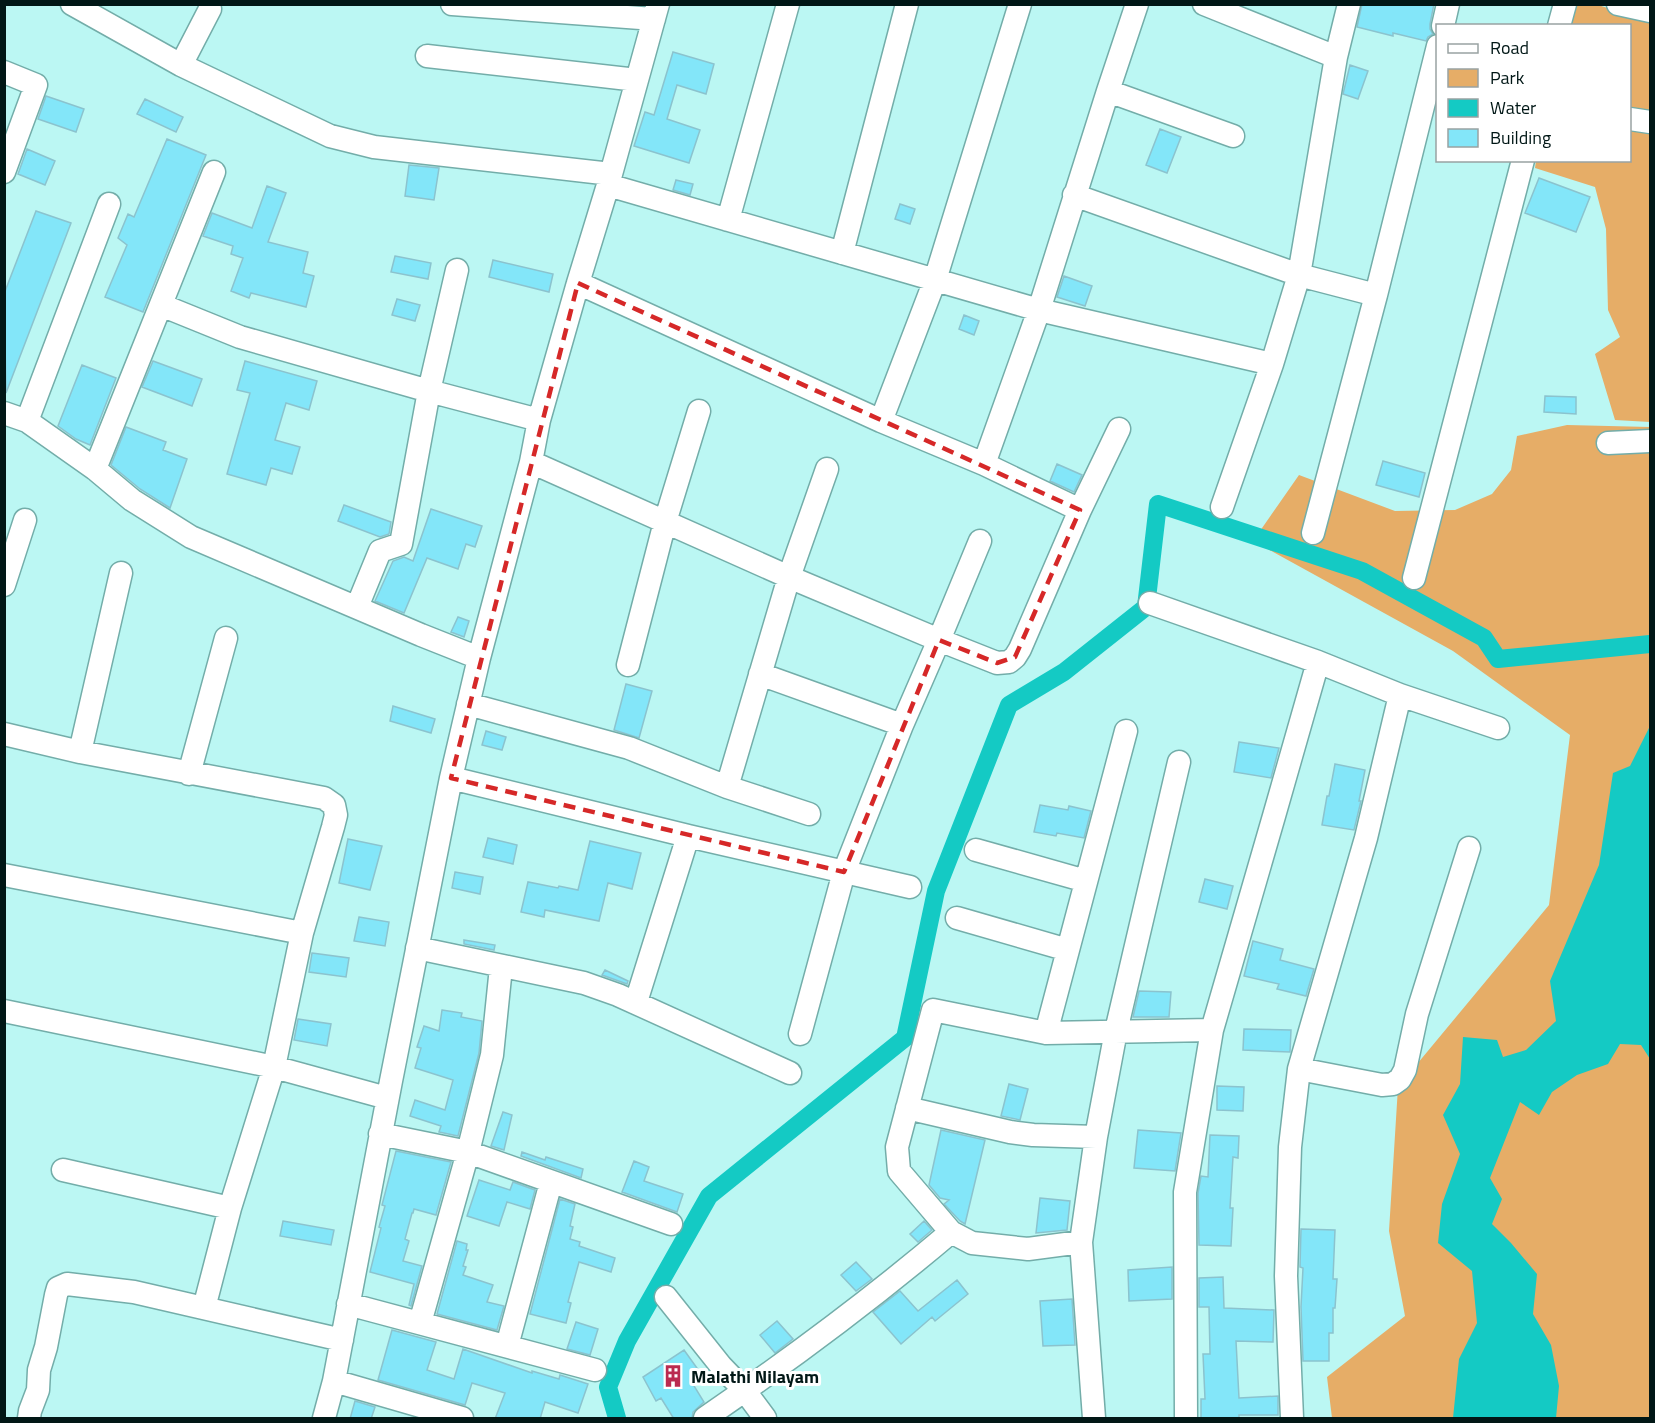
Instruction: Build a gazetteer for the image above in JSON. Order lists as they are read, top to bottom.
{
  "places": {
    "building": ["Malathi Nilayam"]
  },
  "legend": [
    "Road",
    "Park",
    "Water",
    "Building"
  ]
}
